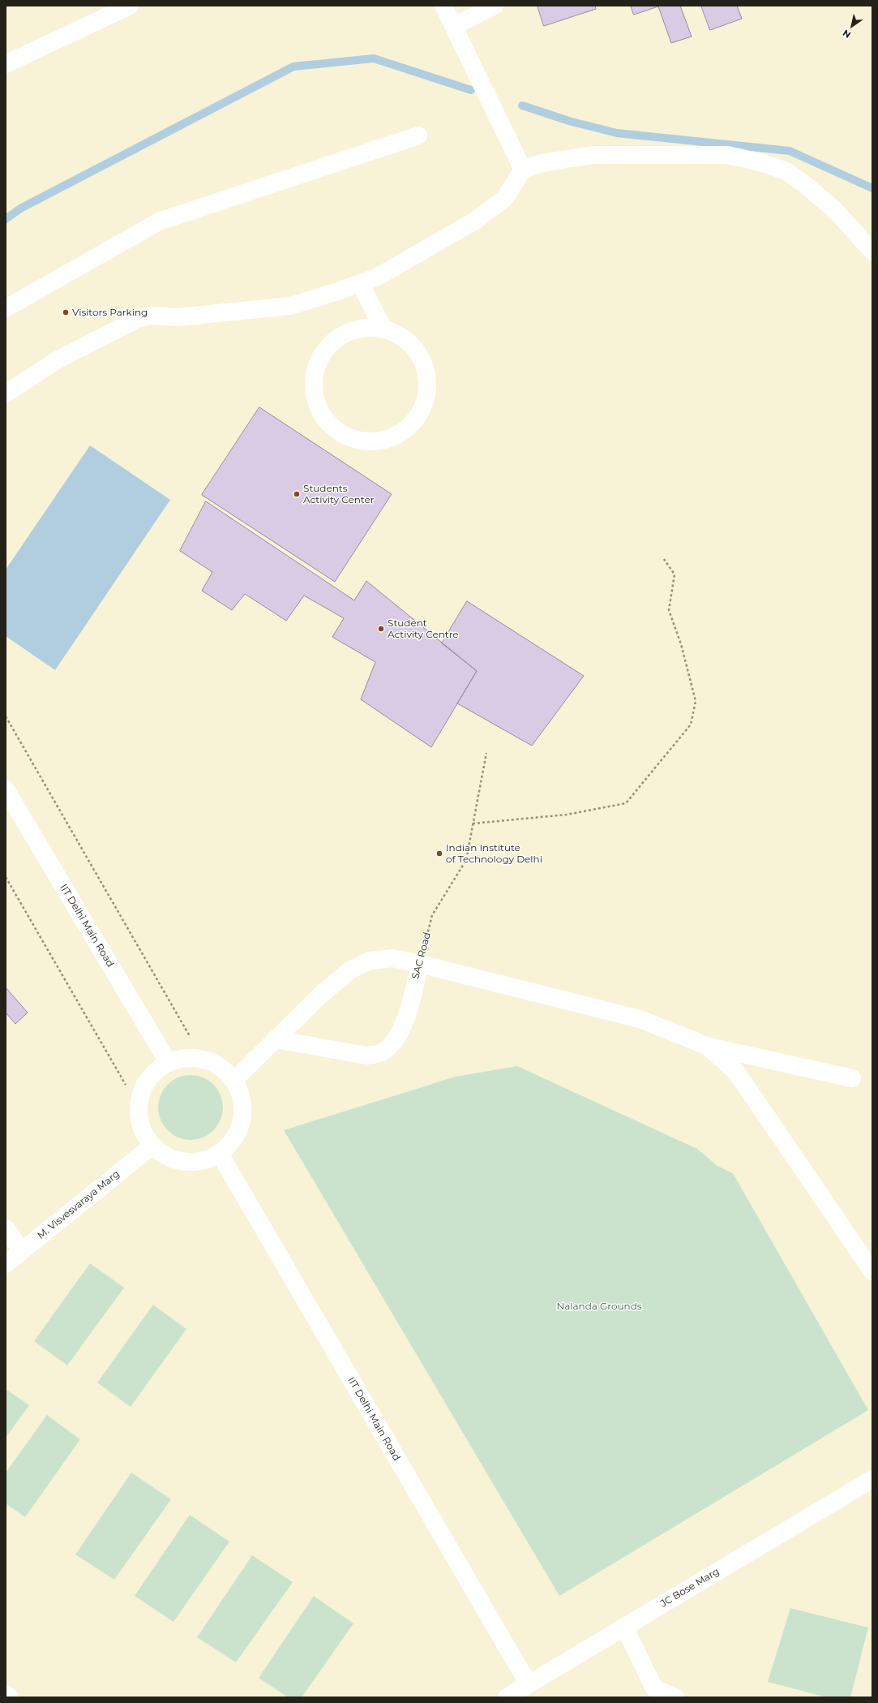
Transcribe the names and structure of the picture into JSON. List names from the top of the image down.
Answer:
{
  "streets": {
    "street": [
      "IIT Delhi Main Road",
      "SAC Road",
      "M. Visvesvaraya Marg",
      "JC Bose Marg"
    ]
  },
  "crossings": [
    ["IIT Delhi Main Road", "M. Visvesvaraya Marg"],
    ["IIT Delhi Main Road", "JC Bose Marg"]
  ],
  "parks": ["Nalanda Grounds"],
  "places": [
    "Visitors Parking",
    "Students Activity Center",
    "Student Activity Centre",
    "Indian Institute of Technology Delhi"
  ],
  "north": "bottom left"
}
